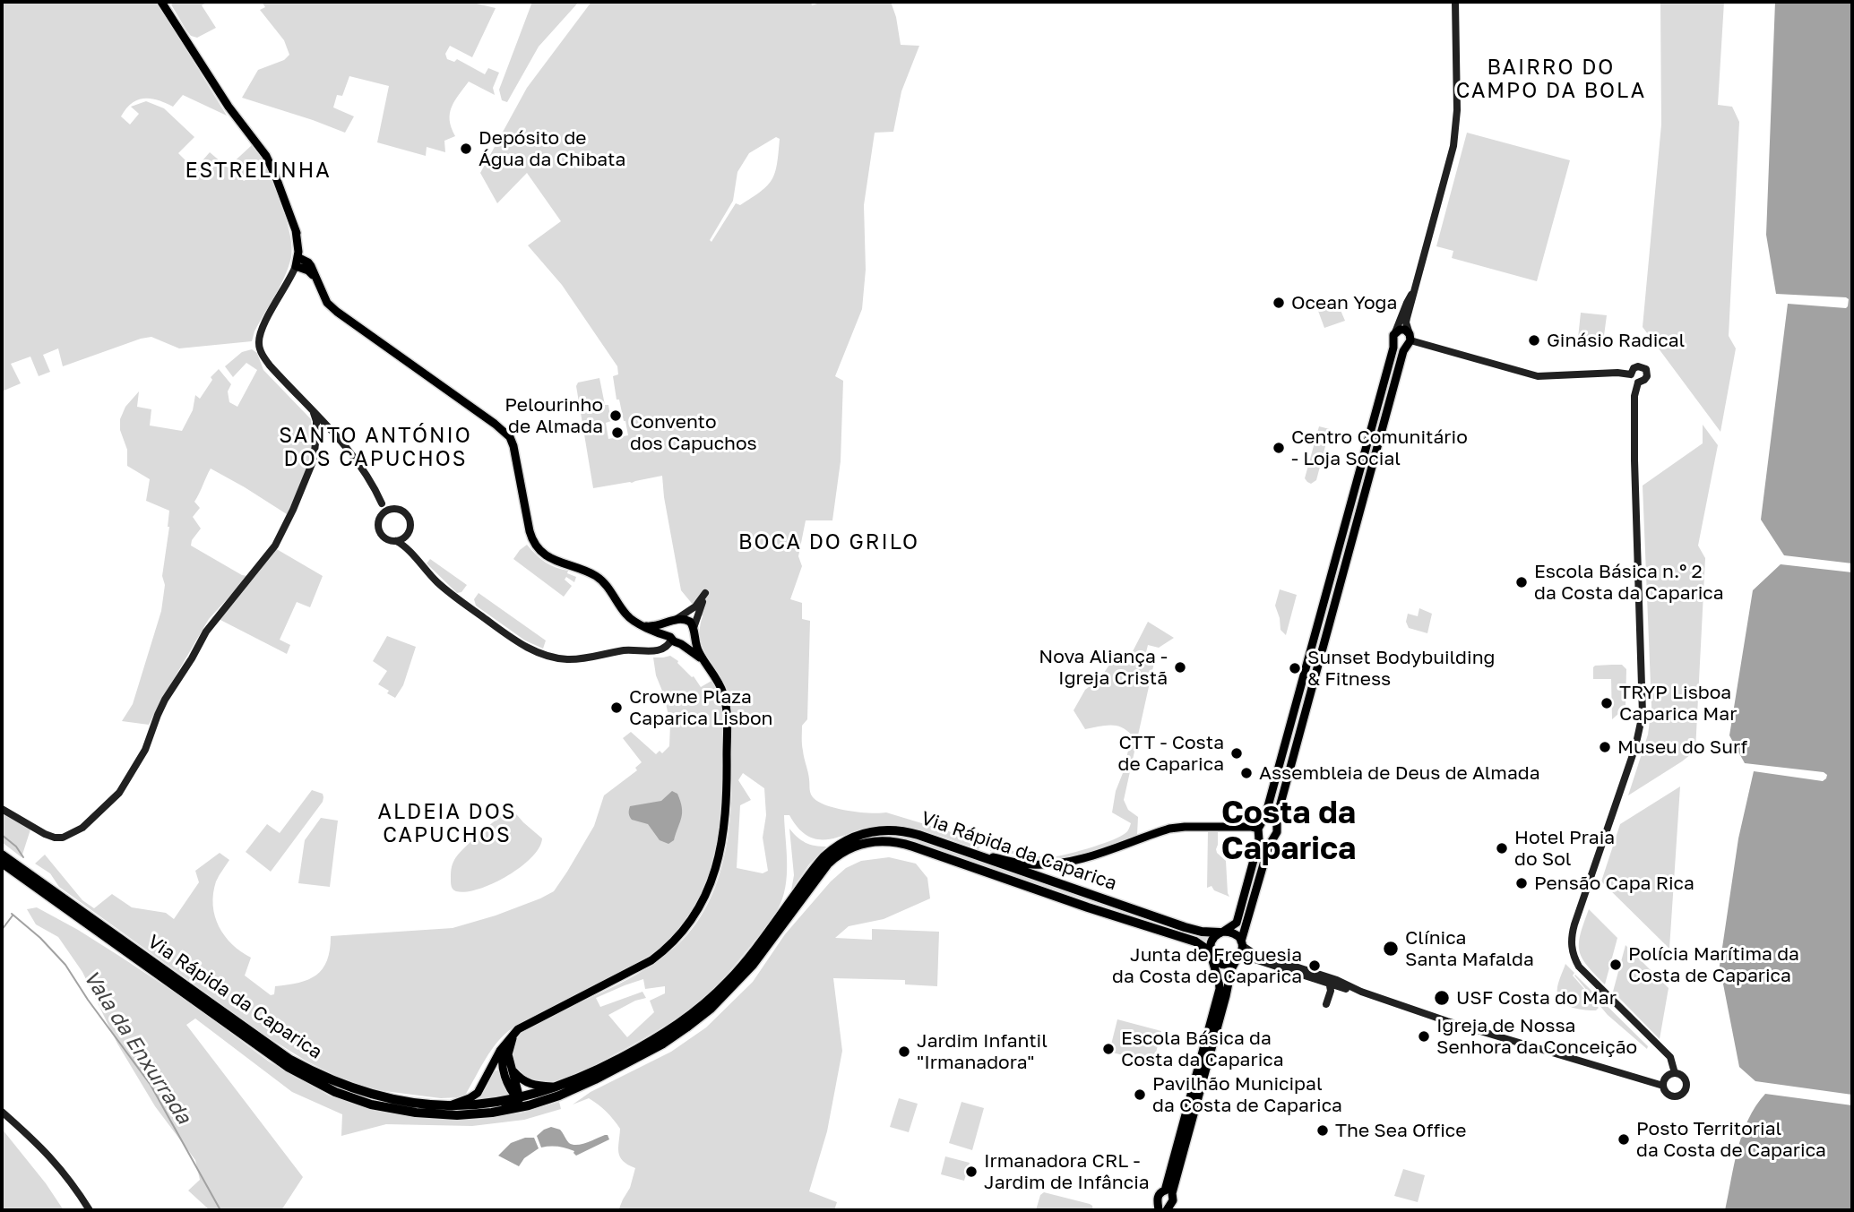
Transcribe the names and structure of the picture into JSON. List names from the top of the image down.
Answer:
{
  "streets": {
    "highway": ["Via Rápida da Caparica"]
  },
  "districts": [
    "BAIRRO DO CAMPO DA BOLA",
    "ESTRELINHA",
    "SANTO ANTÓNIO DOS CAPUCHOS",
    "BOCA DO GRILO",
    "ALDEIA DOS CAPUCHOS",
    "Costa da Caparica"
  ],
  "water": ["Vala da Enxurrada"],
  "places": [
    "Depósito de Água da Chibata",
    "Ocean Yoga",
    "Ginásio Radical",
    "Pelourinho de Almada",
    "Convento dos Capuchos",
    "Centro Comunitário - Loja Social",
    "Escola Básica n.º 2 da Costa da Caparica",
    "Nova Aliança - Igreja Cristã",
    "Sunset Bodybuilding & Fitness",
    "TRYP Lisboa Caparica Mar",
    "Crowne Plaza Caparica Lisbon",
    "Museu do Surf",
    "CTT - Costa de Caparica",
    "Assembleia de Deus de Almada",
    "Hotel Praia do Sol",
    "Pensão Capa Rica",
    "Clínica Santa Mafalda",
    "Polícia Marítima da Costa de Caparica",
    "Junta de Freguesia da Costa de Caparica",
    "USF Costa do Mar",
    "Igreja de Nossa Senhora da Conceição",
    "Escola Básica da Costa da Caparica",
    "Jardim Infantil \"Irmanadora\"",
    "Pavilhão Municipal da Costa de Caparica",
    "The Sea Office",
    "Posto Territorial da Costa de Caparica",
    "Irmanadora CRL - Jardim de Infância"
  ]
}
